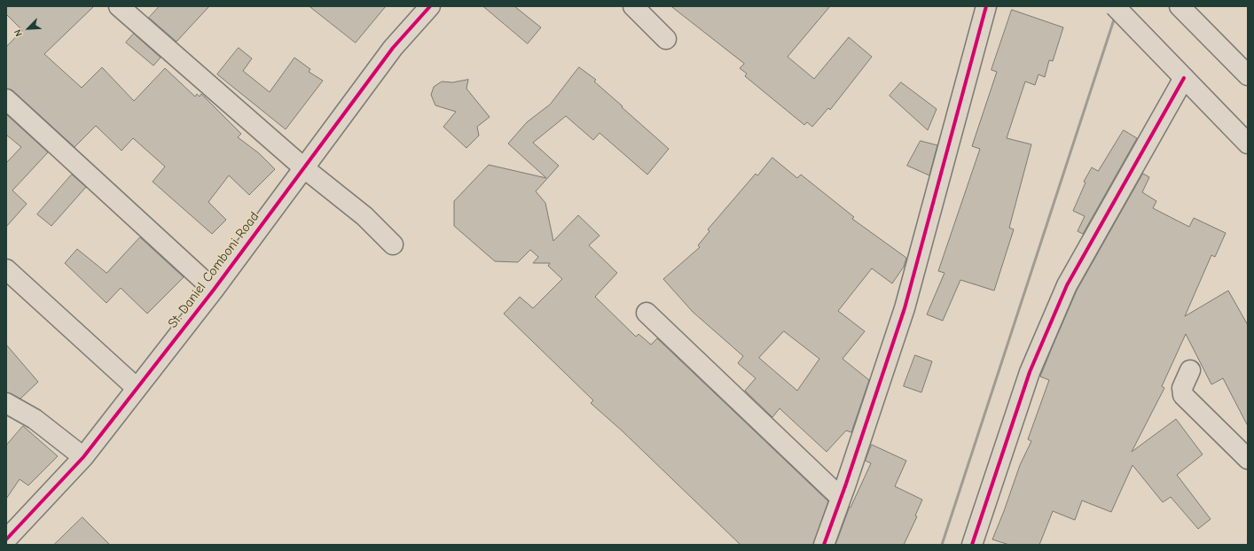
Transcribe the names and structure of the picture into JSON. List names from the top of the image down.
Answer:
{
  "streets": {
    "street": ["St. Daniel Comboni Road"]
  },
  "north": "bottom left"
}
